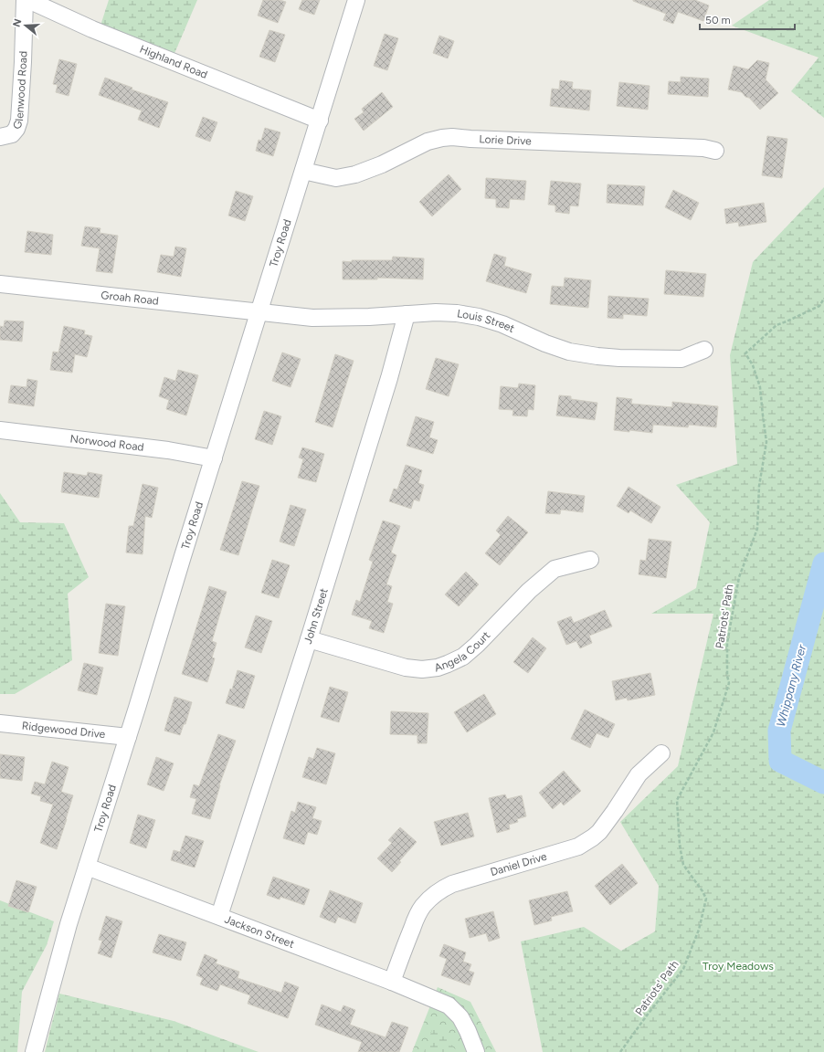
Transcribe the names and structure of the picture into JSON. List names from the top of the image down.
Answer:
{
  "streets": {
    "street": [
      "Highland Road",
      "Glenwood Road",
      "Lorie Drive",
      "Troy Road",
      "Groah Road",
      "Louis Street",
      "Norwood Road",
      "John Street",
      "Angela Court",
      "Ridgewood Drive",
      "Daniel Drive",
      "Jackson Street"
    ],
    "path": ["Patriots' Path"]
  },
  "crossings": [
    ["Highland Road", "Troy Road"],
    ["Lorie Drive", "Troy Road"],
    ["Troy Road", "Groah Road"],
    ["Troy Road", "Louis Street"],
    ["Troy Road", "Norwood Road"],
    ["Troy Road", "Ridgewood Drive"],
    ["Troy Road", "Jackson Street"],
    ["Groah Road", "Louis Street"],
    ["Louis Street", "John Street"],
    ["John Street", "Angela Court"],
    ["John Street", "Jackson Street"],
    ["Daniel Drive", "Jackson Street"]
  ],
  "water": ["Whippany River"],
  "parks": ["Troy Meadows"],
  "scale_bar": "50 m",
  "north": "left"
}
